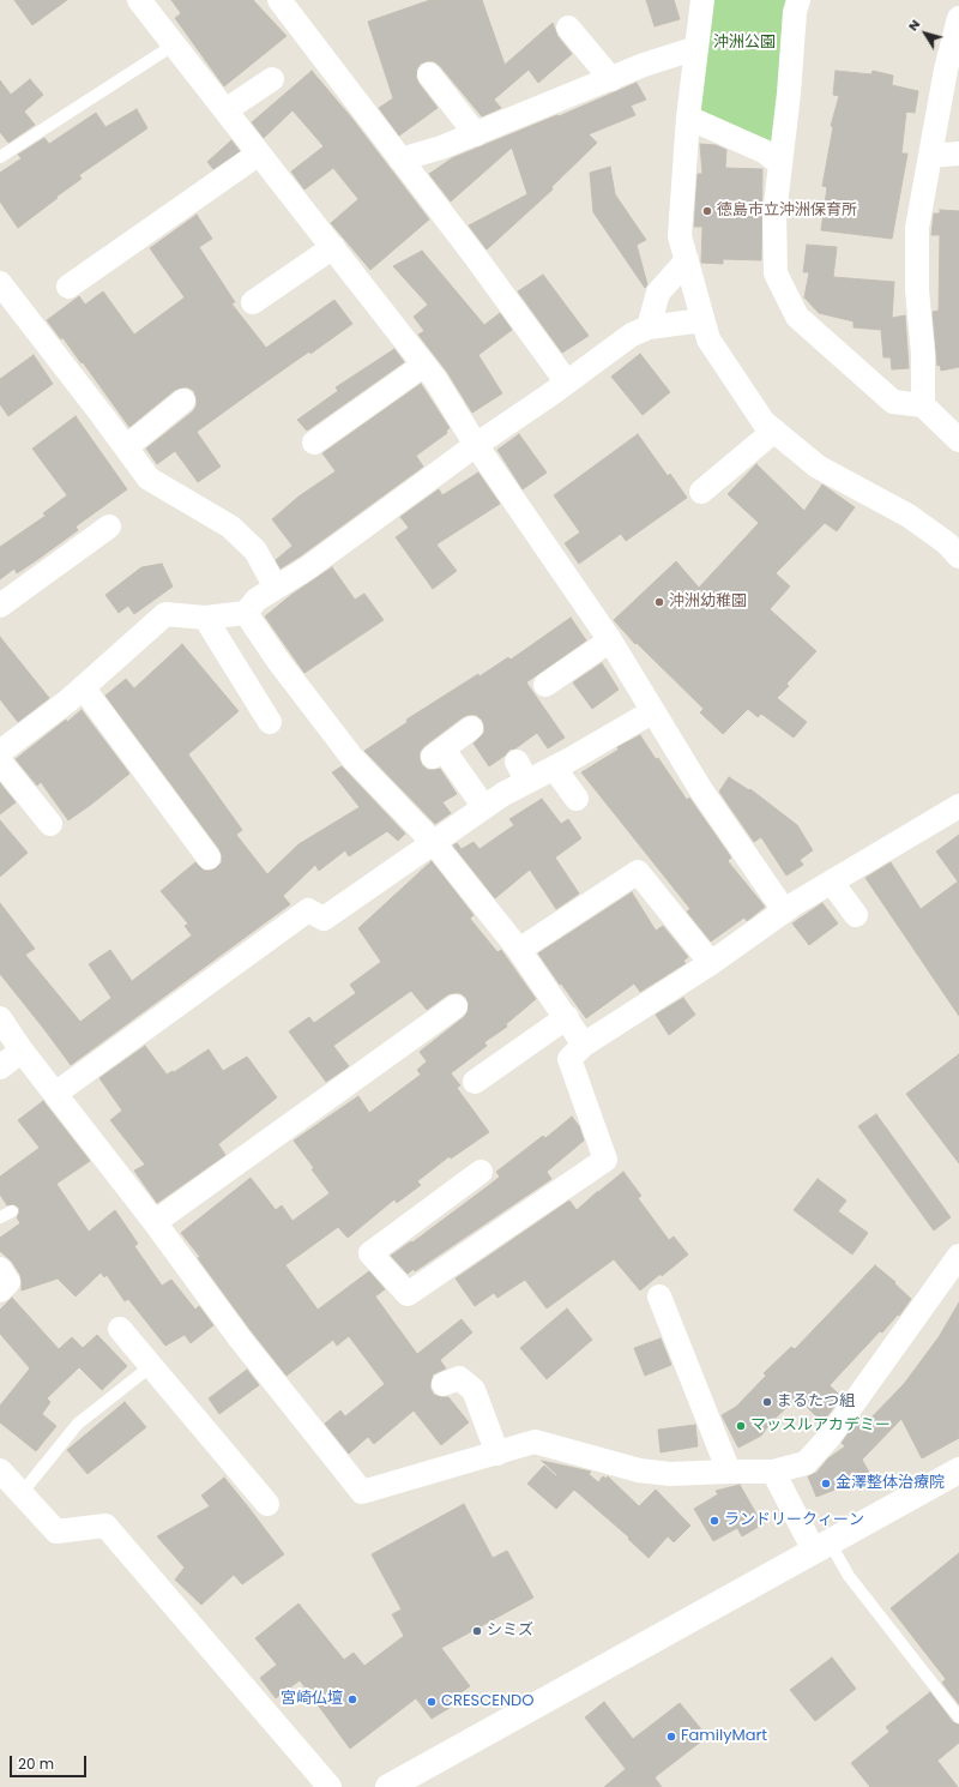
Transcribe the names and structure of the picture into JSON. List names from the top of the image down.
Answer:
{
  "parks": ["沖洲公園"],
  "places": [
    "徳島市立沖洲保育所",
    "沖洲幼稚園",
    "まるたつ組",
    "マッスルアカデミー",
    "金澤整体治療院",
    "ランドリークィーン",
    "シミズ",
    "宮崎仏壇",
    "CRESCENDO",
    "FamilyMart"
  ],
  "scale_bar": "20 m",
  "north": "top left"
}
